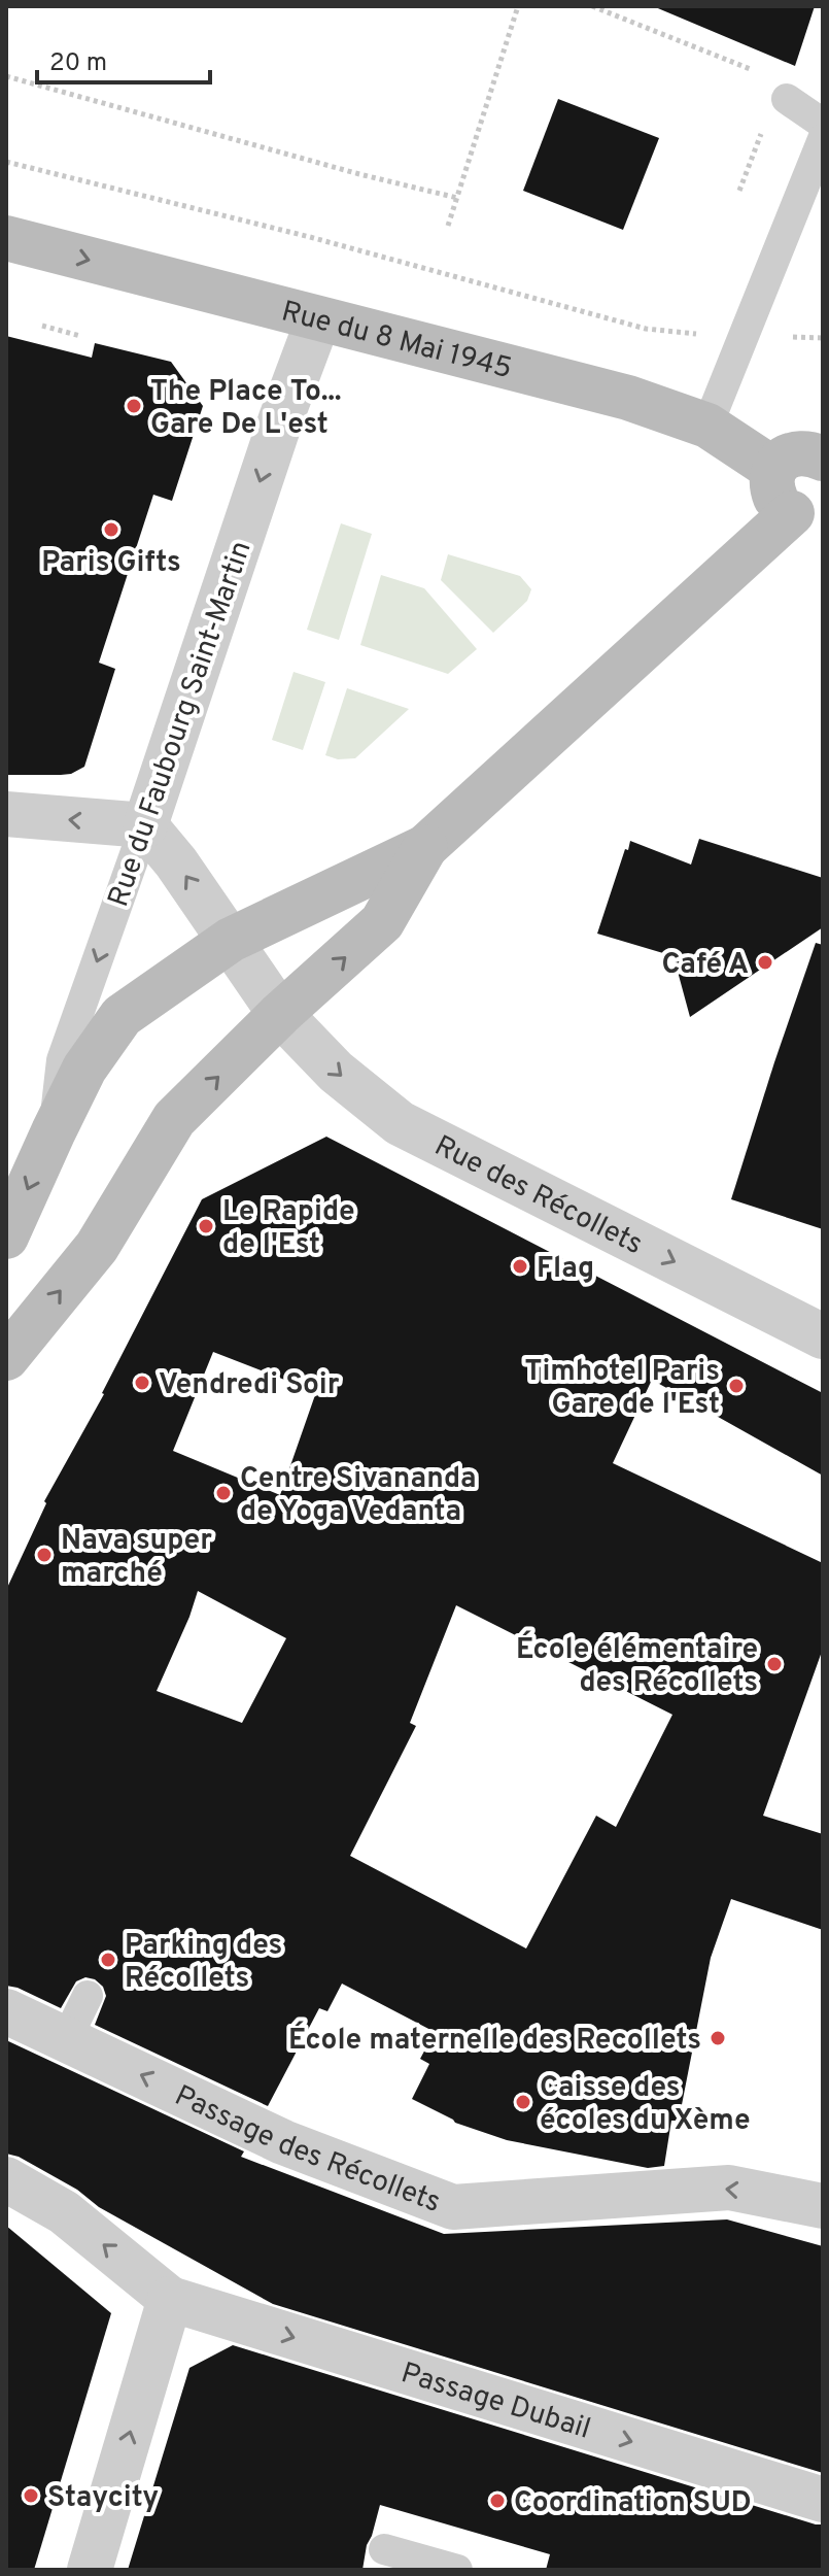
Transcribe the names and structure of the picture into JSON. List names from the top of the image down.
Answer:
{
  "streets": {
    "main road": ["Rue du 8 Mai 1945", "Rue du Faubourg Saint-Martin"],
    "street": ["Rue des Récollets", "Passage des Récollets", "Passage Dubail"]
  },
  "crossings": [
    ["Rue du 8 Mai 1945", "Rue du Faubourg Saint-Martin"],
    ["Rue du Faubourg Saint-Martin", "Rue des Récollets"]
  ],
  "one_way": ["Rue du 8 Mai 1945", "Passage des Récollets"],
  "places": [
    "The Place To... Gare De L'est",
    "Paris Gifts",
    "Café A",
    "Le Rapide de l'Est",
    "Flag",
    "Vendredi Soir",
    "Timhotel Paris Gare de l'Est",
    "Centre Sivananda de Yoga Vedanta",
    "Nava super marché",
    "École élémentaire des Récollets",
    "Parking des Récollets",
    "École maternelle des Recollets",
    "Caisse des écoles du Xème",
    "Staycity",
    "Coordination SUD"
  ],
  "scale_bar": "20 m"
}
